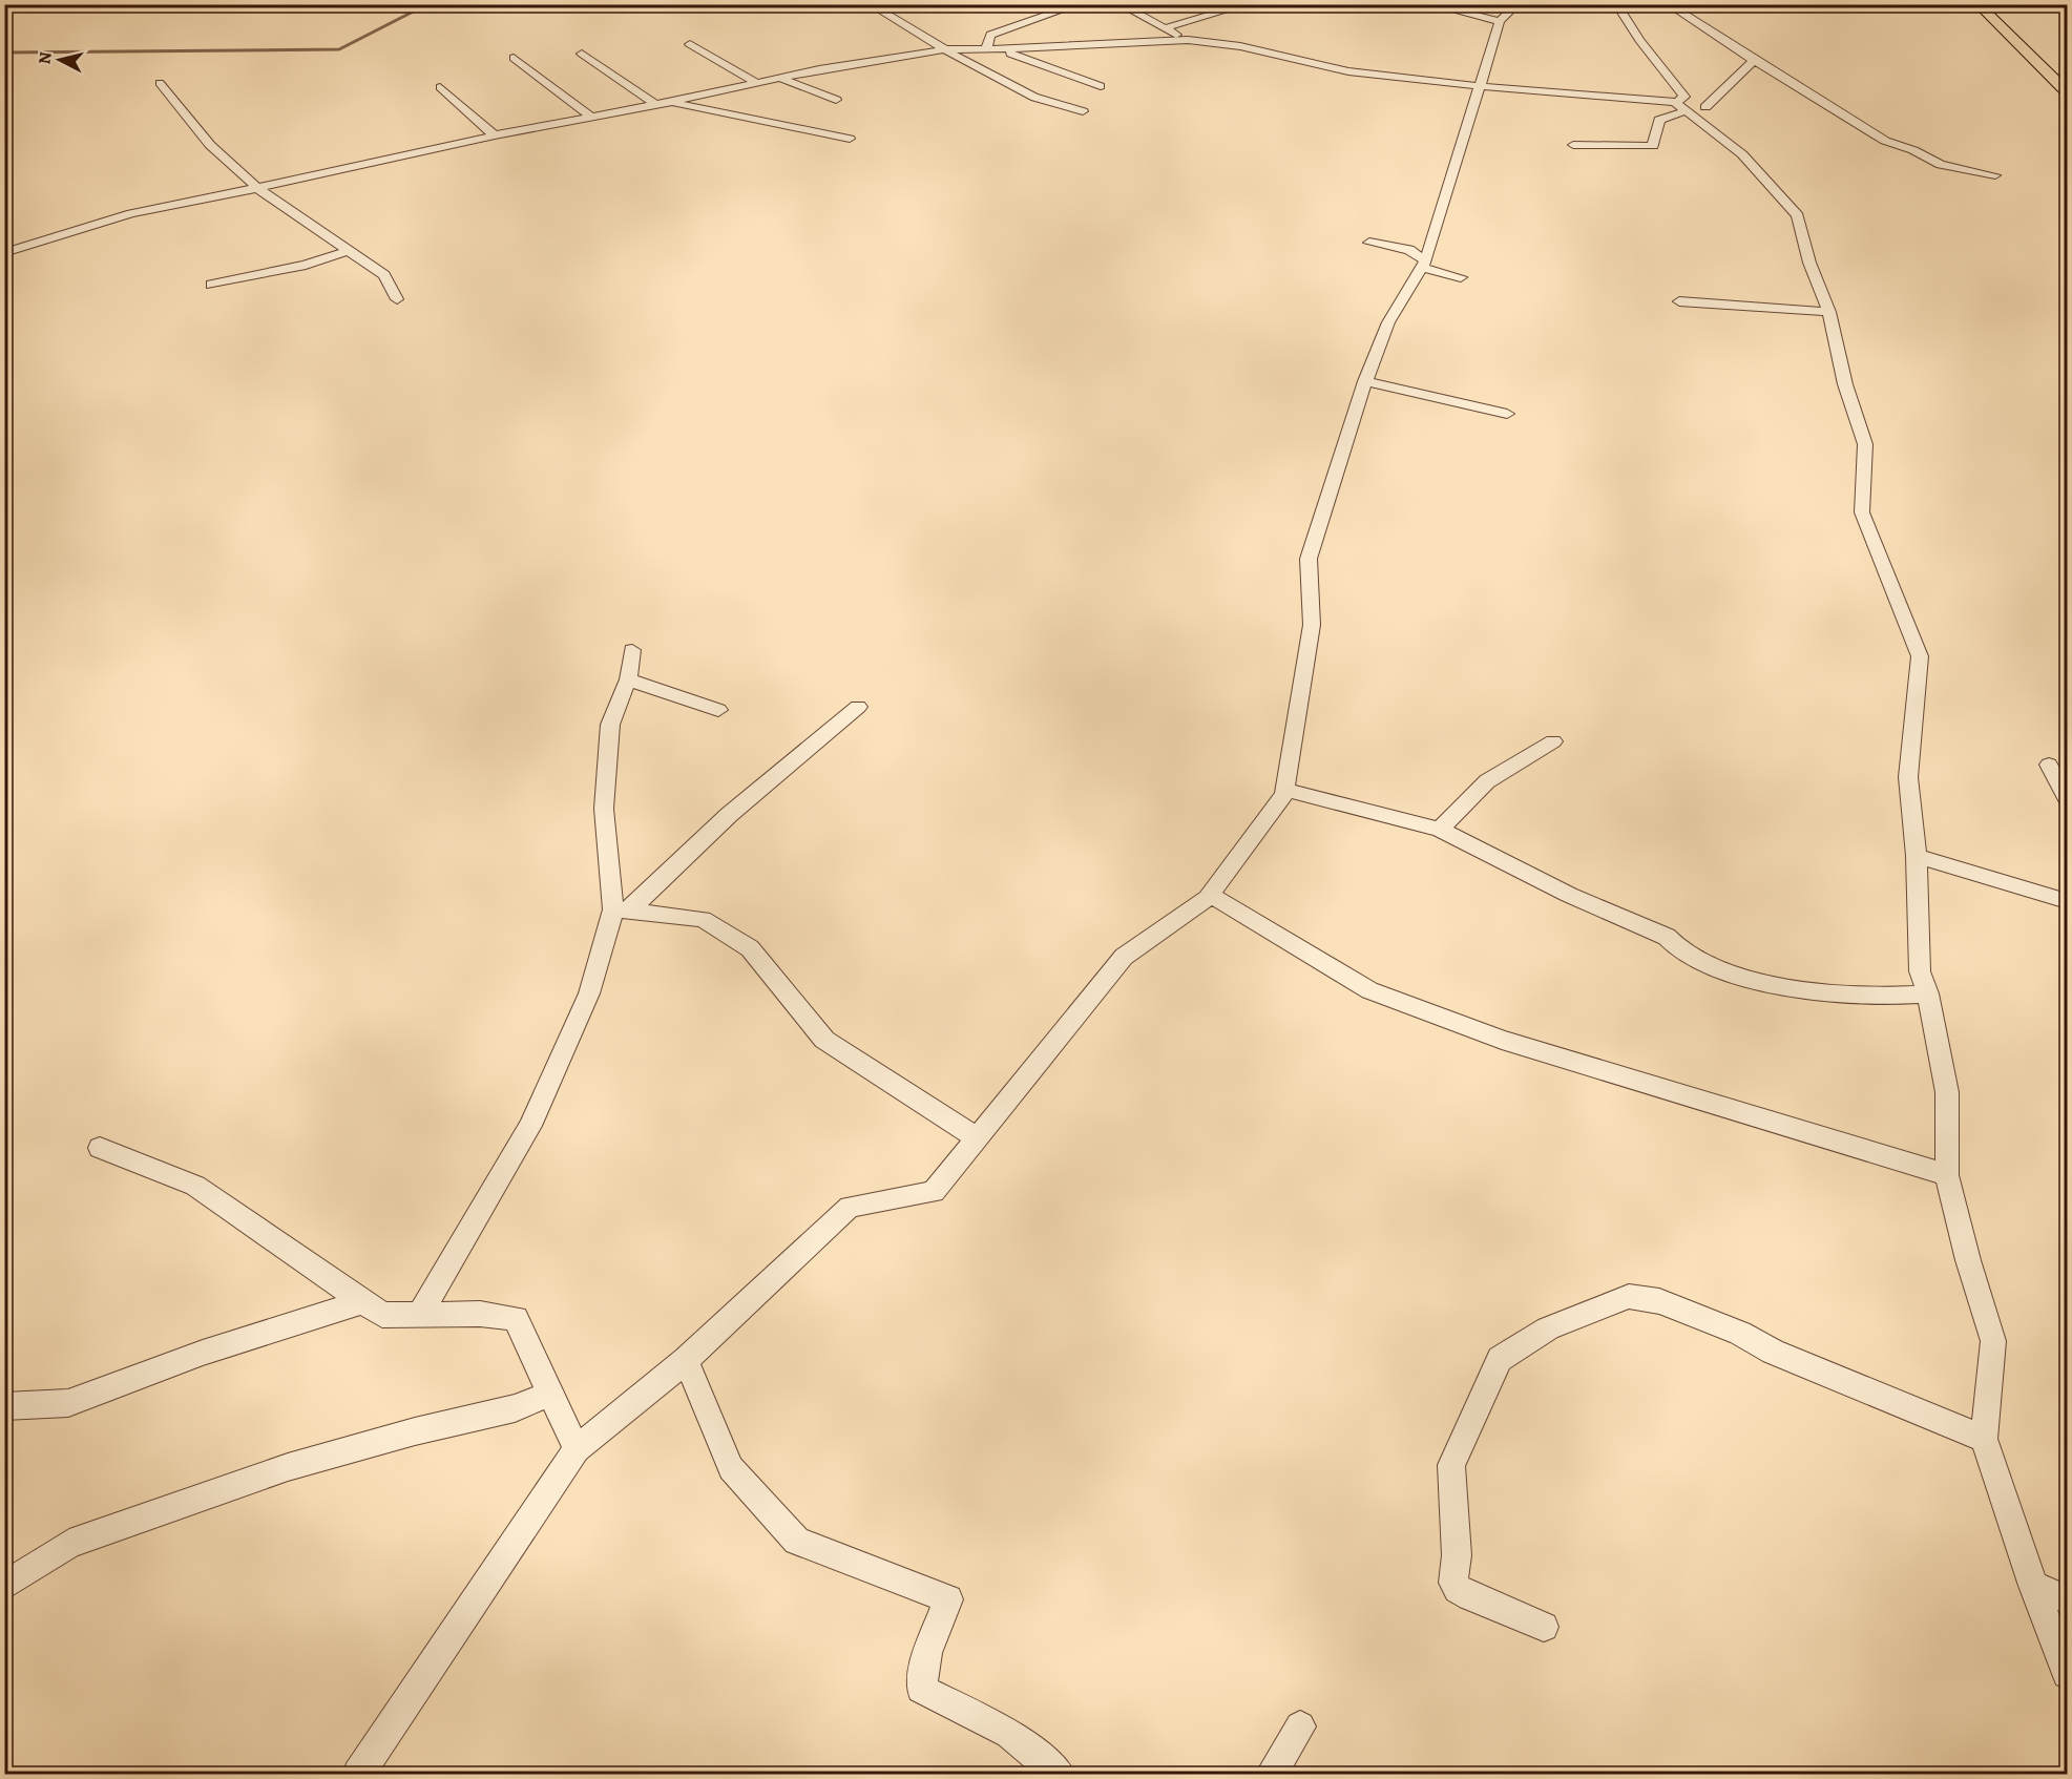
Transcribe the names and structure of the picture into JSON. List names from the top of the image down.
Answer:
{
  "north": "left"
}
